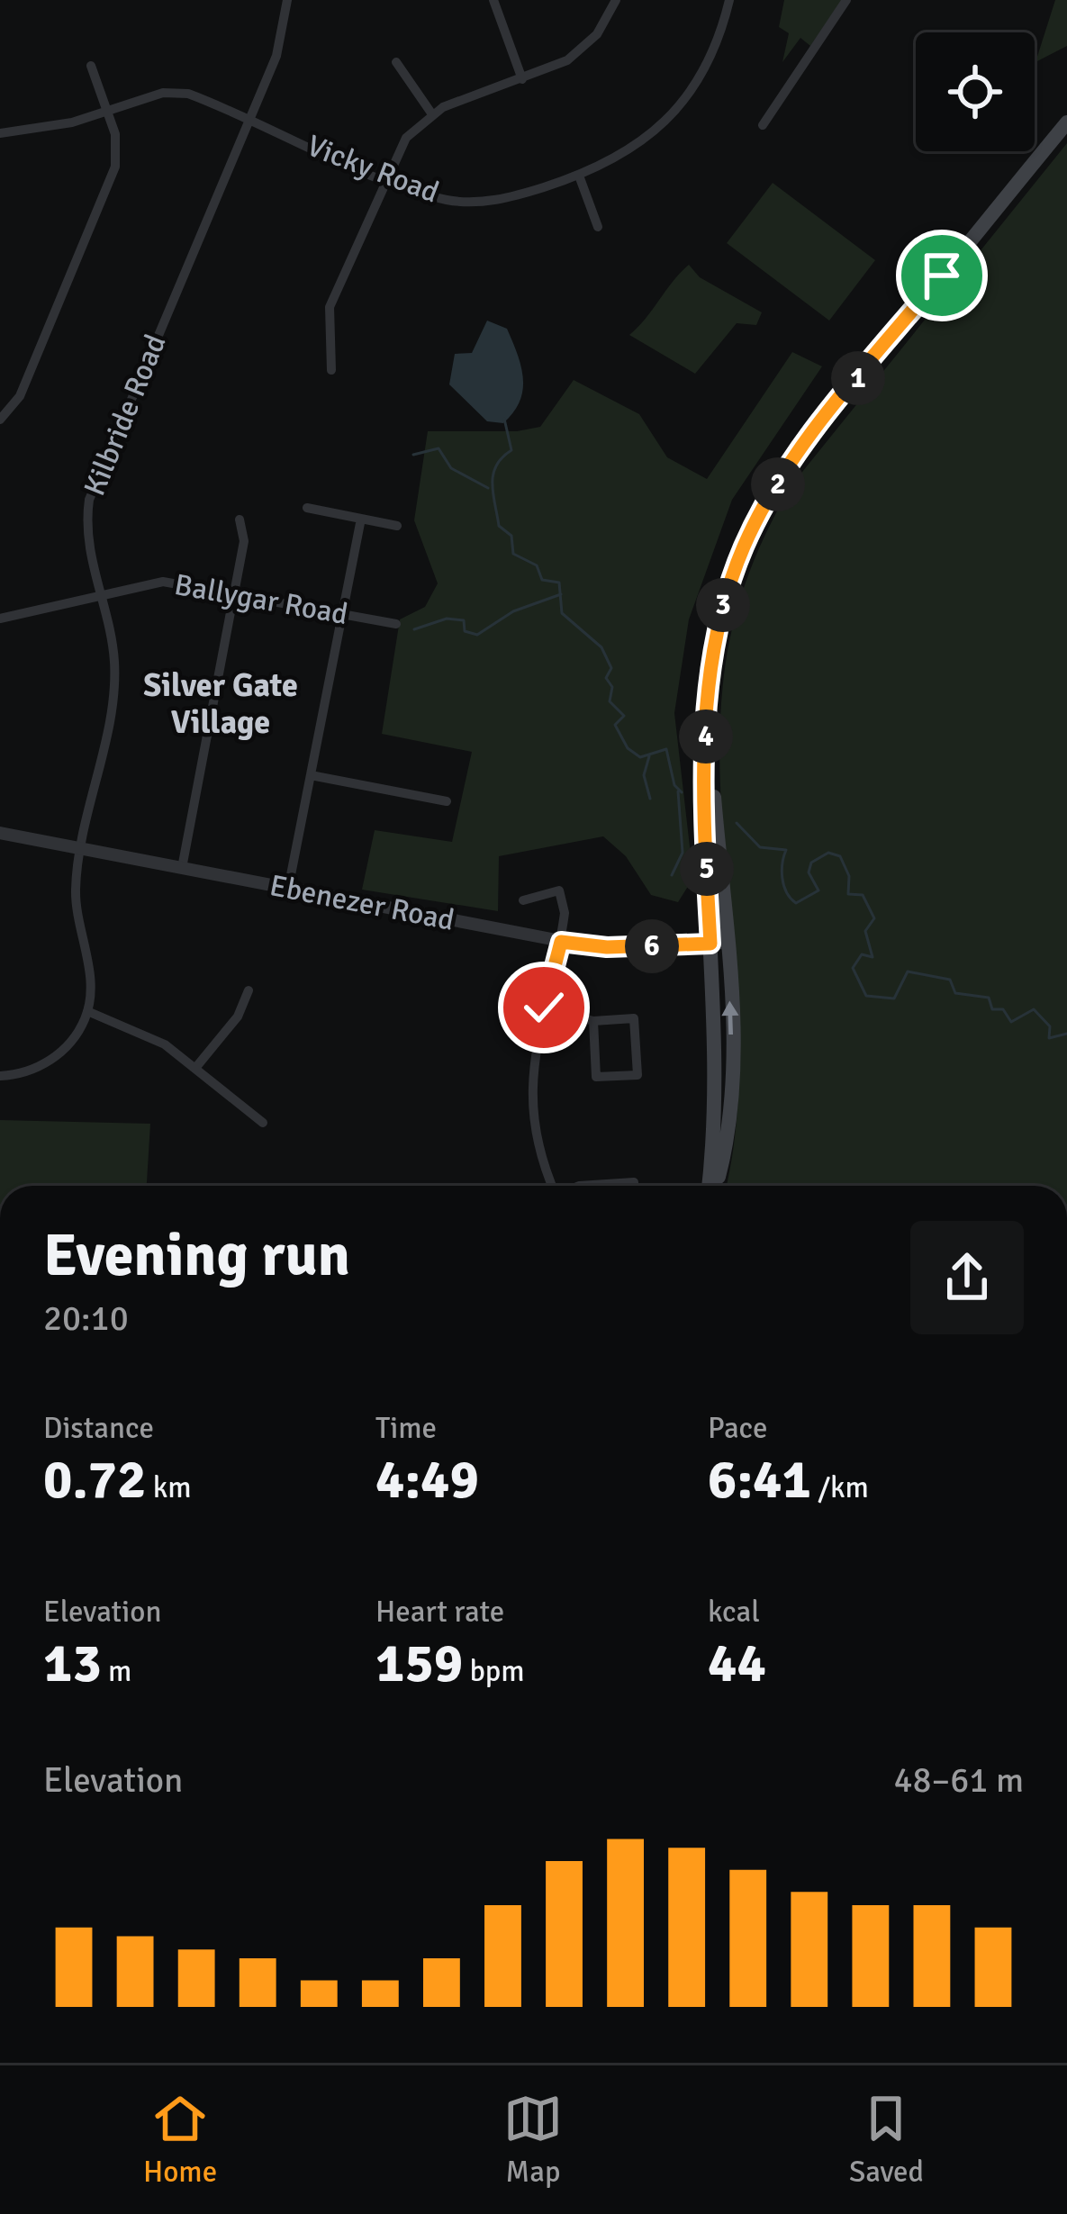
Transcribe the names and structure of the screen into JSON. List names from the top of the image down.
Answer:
{
  "streets": {
    "street": [
      "Vicky Road",
      "Kilbride Road",
      "Ballygar Road",
      "Ebenezer Road"
    ]
  },
  "crossings": [
    ["Vicky Road", "Kilbride Road"],
    ["Kilbride Road", "Ballygar Road"],
    ["Kilbride Road", "Ebenezer Road"]
  ],
  "districts": ["Silver Gate Village"],
  "page": {
    "pins": [
      "1",
      "2",
      "3",
      "4",
      "5",
      "6"
    ],
    "heading": ["Evening run", "20:10"],
    "stats": [
      ["Distance", "0.72 km"],
      ["Time", "4:49"],
      ["Pace", "6:41 /km"],
      ["Elevation", "13 m"],
      ["Heart rate", "159 bpm"],
      ["kcal", "44"]
    ],
    "chart": ["Elevation", "48–61 m"],
    "tabs": ["Home", "Map", "Saved"]
  }
}
